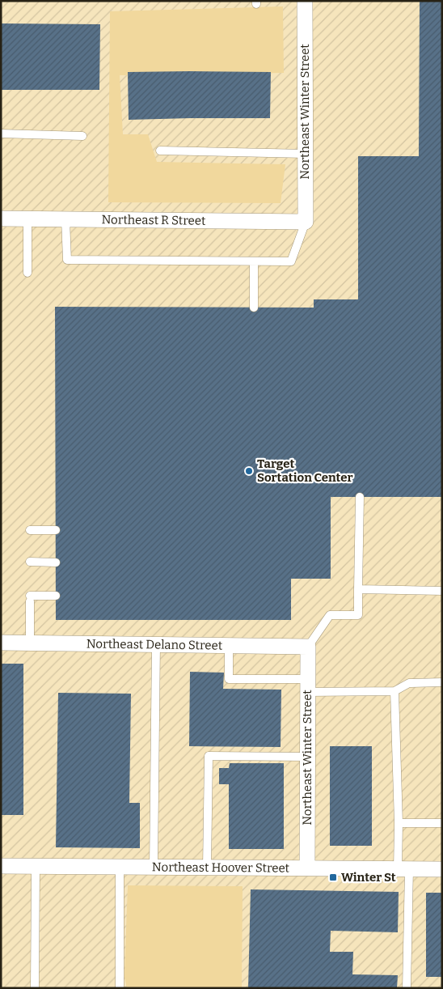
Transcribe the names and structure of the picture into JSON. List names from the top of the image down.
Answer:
{
  "streets": {
    "street": [
      "Northeast Winter Street",
      "Northeast R Street",
      "Northeast Delano Street",
      "Northeast Hoover Street"
    ]
  },
  "crossings": [
    ["Northeast Winter Street", "Northeast R Street"],
    ["Northeast Winter Street", "Northeast Delano Street"],
    ["Northeast Winter Street", "Northeast Hoover Street"]
  ],
  "places": {
    "other": ["Target Sortation Center"],
    "transit": ["Winter St"]
  }
}
